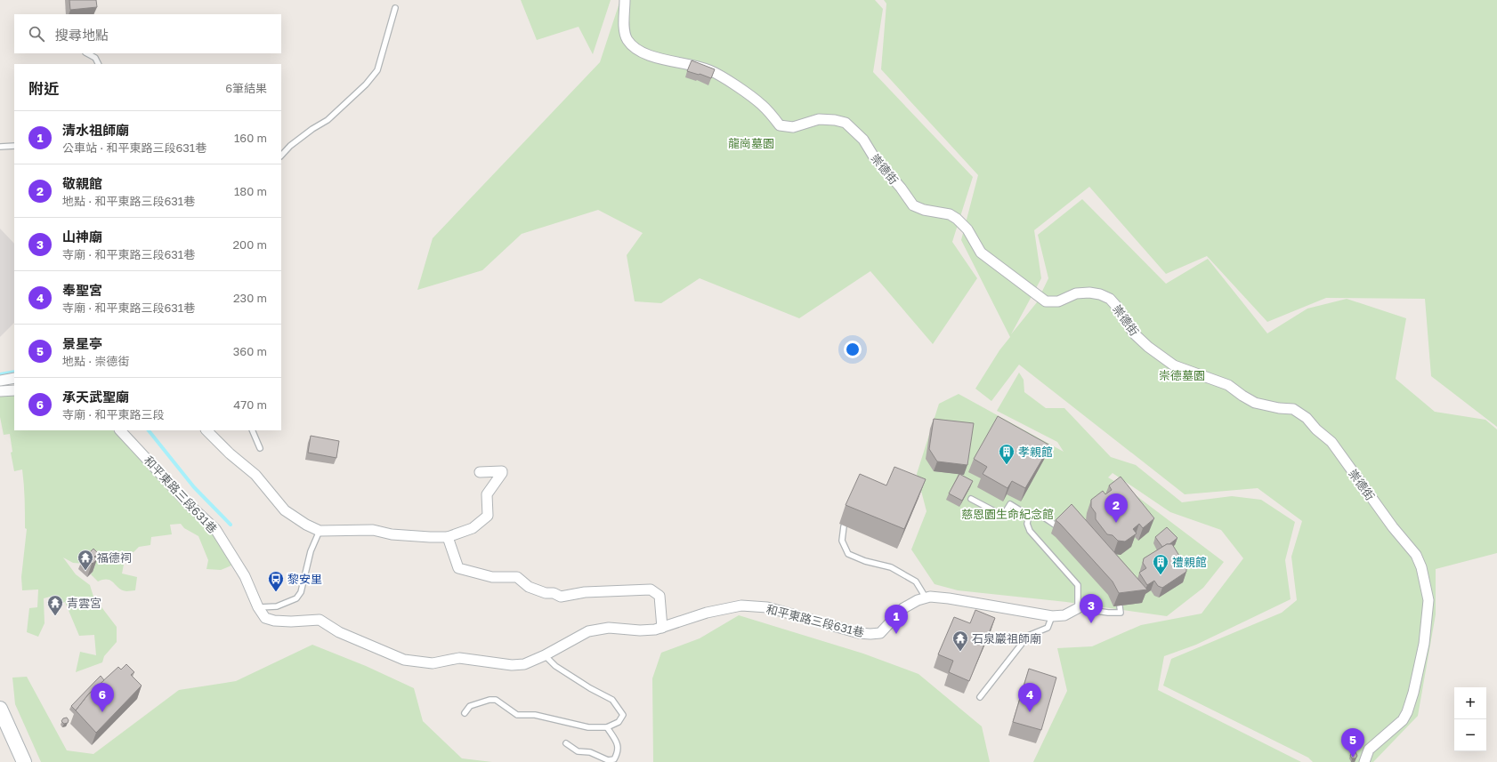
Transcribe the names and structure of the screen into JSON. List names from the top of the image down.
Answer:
{
  "streets": {
    "street": ["崇德街", "和平東路三段631巷"]
  },
  "parks": ["龍崗墓園", "崇德墓園", "慈恩園生命紀念館"],
  "places": {
    "building": ["孝親館", "禮親館"],
    "temple": ["福德祠", "青雲宮", "石泉巖祖師廟"],
    "bus stop": ["黎安里"]
  },
  "page": {
    "search": "搜尋地點",
    "heading": ["附近", "6筆結果"],
    "list": [
      {
        "mark": "1",
        "name": "清水祖師廟",
        "note": "公車站 · 和平東路三段631巷",
        "value": "160 m"
      },
      {
        "mark": "2",
        "name": "敬親館",
        "note": "地點 · 和平東路三段631巷",
        "value": "180 m"
      },
      {
        "mark": "3",
        "name": "山神廟",
        "note": "寺廟 · 和平東路三段631巷",
        "value": "200 m"
      },
      {
        "mark": "4",
        "name": "奉聖宮",
        "note": "寺廟 · 和平東路三段631巷",
        "value": "230 m"
      },
      {
        "mark": "5",
        "name": "景星亭",
        "note": "地點 · 崇德街",
        "value": "360 m"
      },
      {
        "mark": "6",
        "name": "承天武聖廟",
        "note": "寺廟 · 和平東路三段",
        "value": "470 m"
      }
    ],
    "pins": [
      "2",
      "3",
      "1",
      "4",
      "6",
      "5"
    ],
    "map_buttons": ["+", "−"]
  }
}
